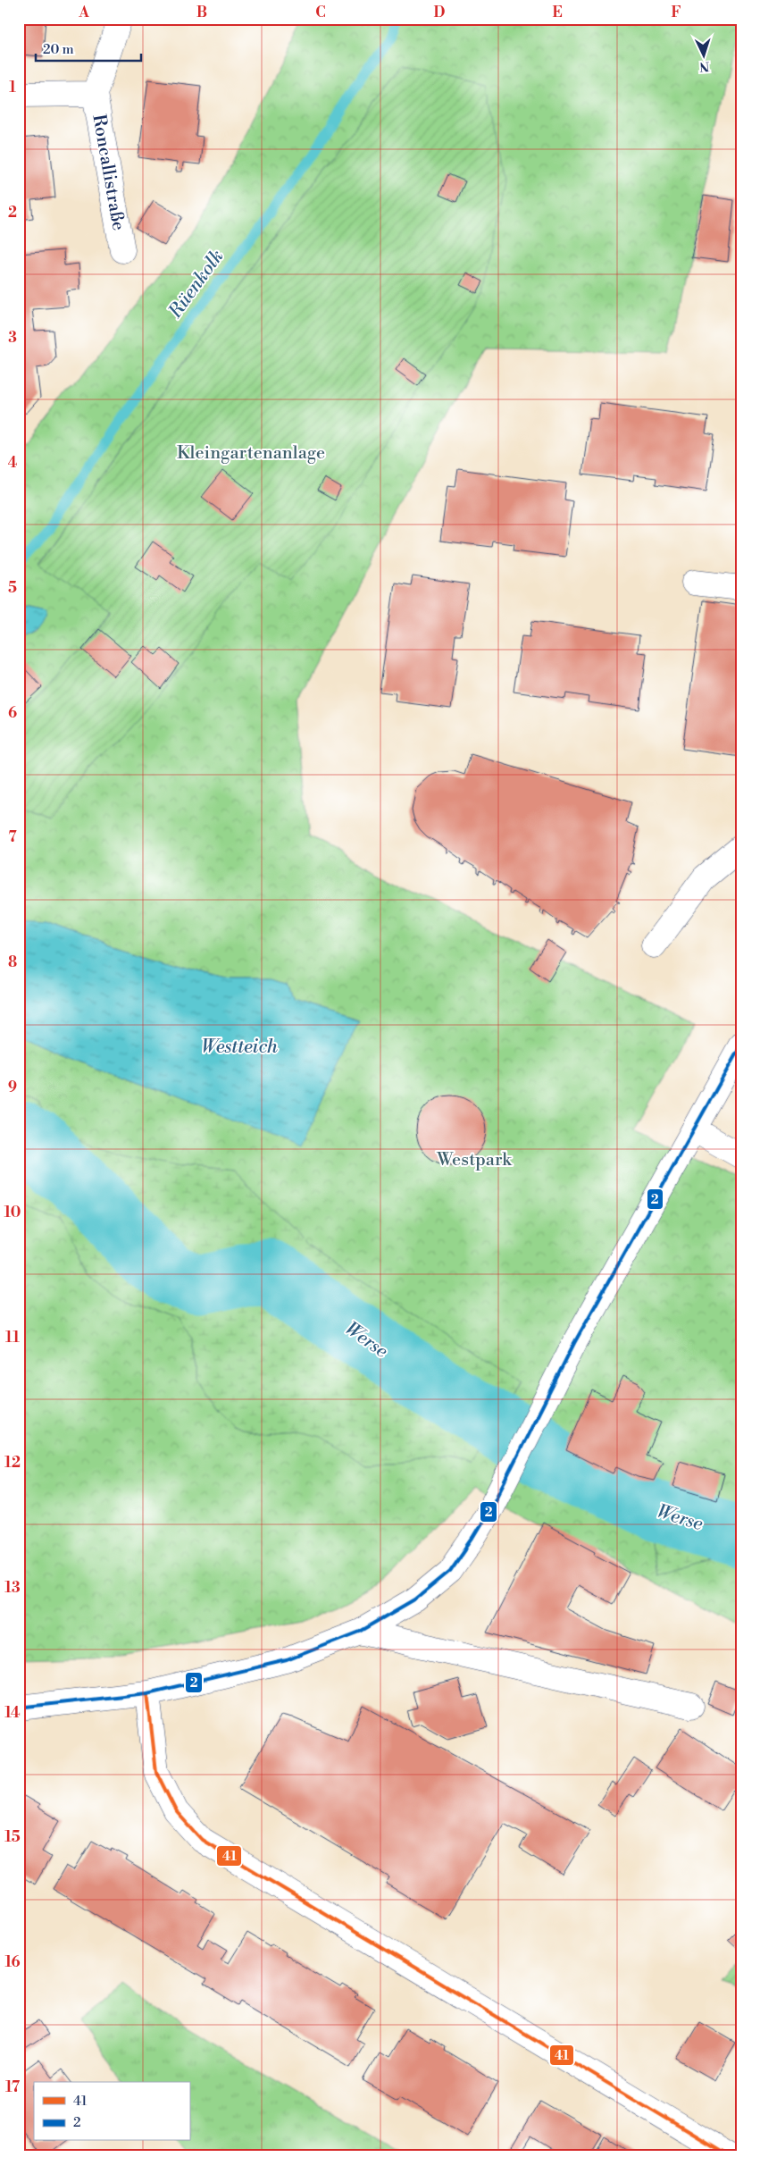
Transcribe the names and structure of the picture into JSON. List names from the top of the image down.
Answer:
{
  "streets": {
    "main road": ["Roncallistraße"]
  },
  "water": ["Rüenkolk", "Westteich", "Werse"],
  "parks": ["Kleingartenanlage", "Westpark"],
  "lines": ["transit line 2", "transit line 41"],
  "legend": ["41", "2"],
  "scale_bar": "20 m",
  "north": "bottom",
  "grid": {
    "columns": [
      "A",
      "B",
      "C",
      "D",
      "E",
      "F"
    ],
    "rows": [
      "1",
      "2",
      "3",
      "4",
      "5",
      "6",
      "7",
      "8",
      "9",
      "10",
      "11",
      "12",
      "13",
      "14",
      "15",
      "16",
      "17"
    ]
  }
}
